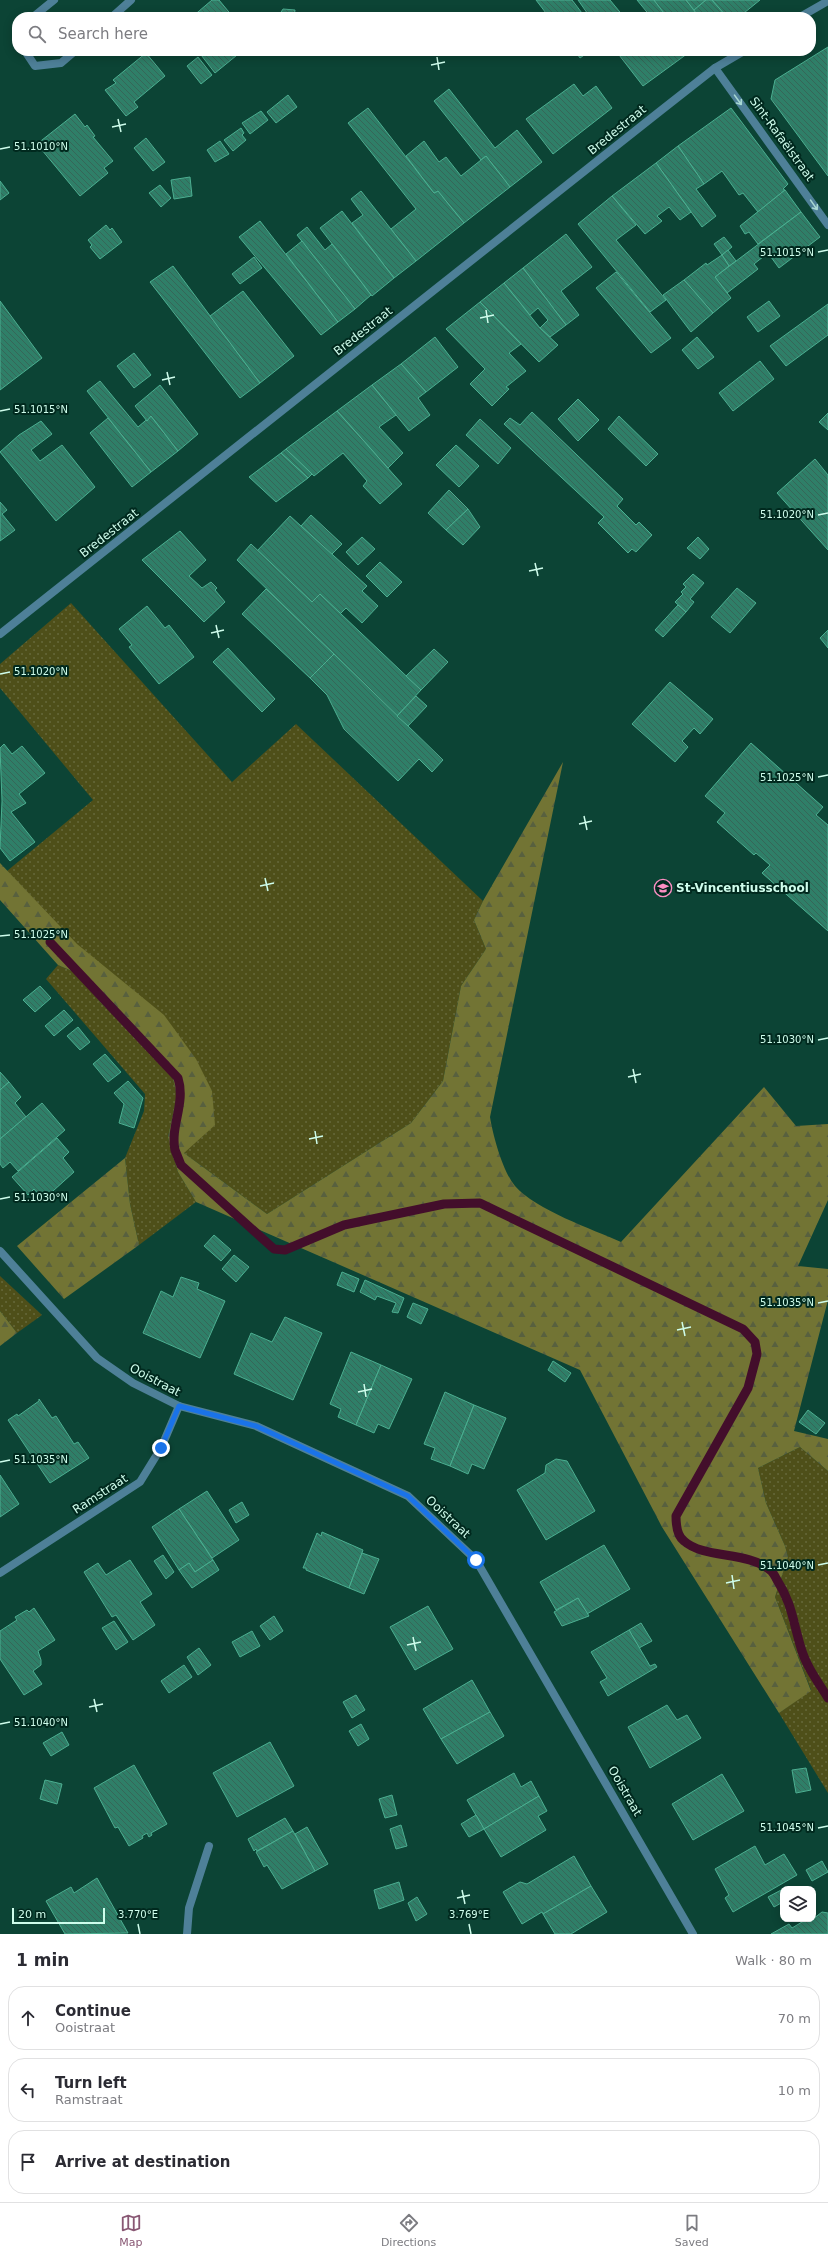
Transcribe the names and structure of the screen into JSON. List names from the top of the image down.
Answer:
{
  "streets": {
    "street": [
      "Bredestraat",
      "Sint-Rafaëlstraat",
      "Ooistraat",
      "Ramstraat"
    ]
  },
  "crossings": [
    ["Bredestraat", "Sint-Rafaëlstraat"],
    ["Ooistraat", "Ramstraat"]
  ],
  "one_way": ["Sint-Rafaëlstraat"],
  "places": {
    "school or university": ["St-Vincentiusschool"]
  },
  "scale_bar": "20 m",
  "page": {
    "search": "Search here",
    "scale": "20 m",
    "heading": ["1 min", "Walk · 80 m"],
    "list": [
      ["Continue", "Ooistraat", "70 m"],
      ["Turn left", "Ramstraat", "10 m"],
      "Arrive at destination"
    ],
    "nav": ["Map", "Directions", "Saved"]
  },
  "coordinates": [
    "51.1010°N",
    "51.1015°N",
    "51.1020°N",
    "51.1025°N",
    "51.1030°N",
    "51.1035°N",
    "51.1040°N",
    "51.1045°N",
    "3.770°E",
    "3.769°E"
  ]
}
